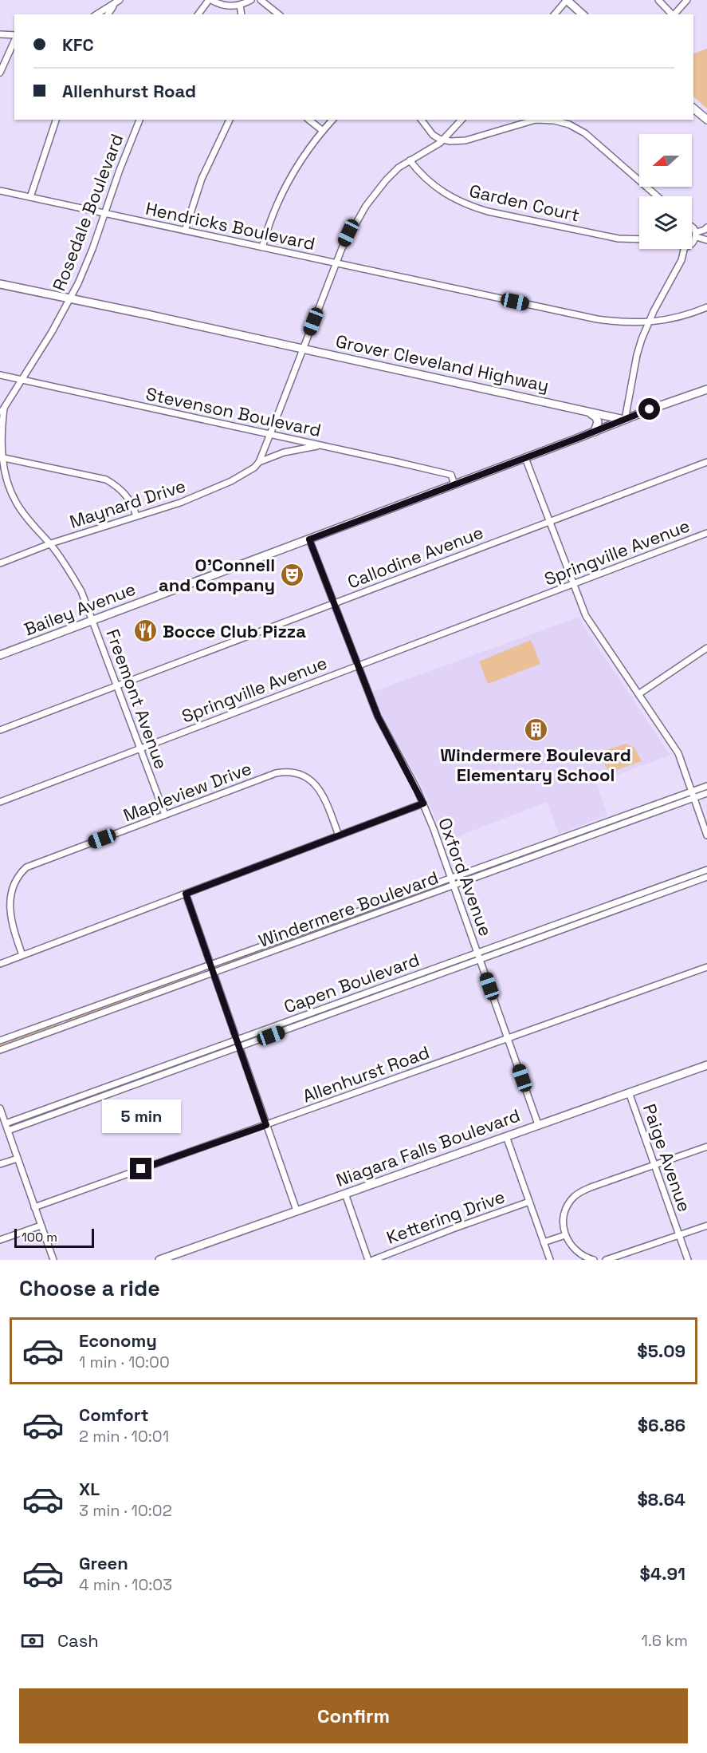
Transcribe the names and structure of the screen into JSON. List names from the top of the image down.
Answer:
{
  "streets": {
    "main road": ["Grover Cleveland Highway", "Bailey Avenue", "Niagara Falls Boulevard"],
    "street": [
      "Garden Court",
      "Rosedale Boulevard",
      "Hendricks Boulevard",
      "Stevenson Boulevard",
      "Maynard Drive",
      "Springville Avenue",
      "Callodine Avenue",
      "Freemont Avenue",
      "Mapleview Drive",
      "Oxford Avenue",
      "Windermere Boulevard",
      "Capen Boulevard",
      "Allenhurst Road",
      "Paige Avenue",
      "Kettering Drive"
    ]
  },
  "crossings": [
    ["Rosedale Boulevard", "Hendricks Boulevard"],
    ["Rosedale Boulevard", "Grover Cleveland Highway"],
    ["Rosedale Boulevard", "Stevenson Boulevard"],
    ["Rosedale Boulevard", "Freemont Avenue"],
    ["Grover Cleveland Highway", "Bailey Avenue"],
    ["Stevenson Boulevard", "Maynard Drive"],
    ["Stevenson Boulevard", "Bailey Avenue"],
    ["Maynard Drive", "Freemont Avenue"],
    ["Springville Avenue", "Freemont Avenue"],
    ["Springville Avenue", "Oxford Avenue"],
    ["Callodine Avenue", "Freemont Avenue"],
    ["Callodine Avenue", "Oxford Avenue"],
    ["Bailey Avenue", "Freemont Avenue"],
    ["Bailey Avenue", "Oxford Avenue"],
    ["Freemont Avenue", "Mapleview Drive"],
    ["Oxford Avenue", "Windermere Boulevard"],
    ["Oxford Avenue", "Capen Boulevard"],
    ["Oxford Avenue", "Allenhurst Road"],
    ["Oxford Avenue", "Niagara Falls Boulevard"],
    ["Niagara Falls Boulevard", "Paige Avenue"]
  ],
  "places": {
    "theatre": ["O’Connell and Company"],
    "restaurant": ["Bocce Club Pizza"],
    "building": ["Windermere Boulevard Elementary School"]
  },
  "scale_bar": "100 m",
  "north": "left",
  "page": {
    "banner": ["KFC", "Allenhurst Road"],
    "bubble": "5 min",
    "scale": "100 m",
    "heading": "Choose a ride",
    "list": [
      {
        "name": "Economy",
        "note": "1 min · 10:00",
        "value": "$5.09"
      },
      {
        "name": "Comfort",
        "note": "2 min · 10:01",
        "value": "$6.86"
      },
      {
        "name": "XL",
        "note": "3 min · 10:02",
        "value": "$8.64"
      },
      {
        "name": "Green",
        "note": "4 min · 10:03",
        "value": "$4.91"
      }
    ],
    "pay": ["Cash", "1.6 km"],
    "buttons": "Confirm"
  }
}
